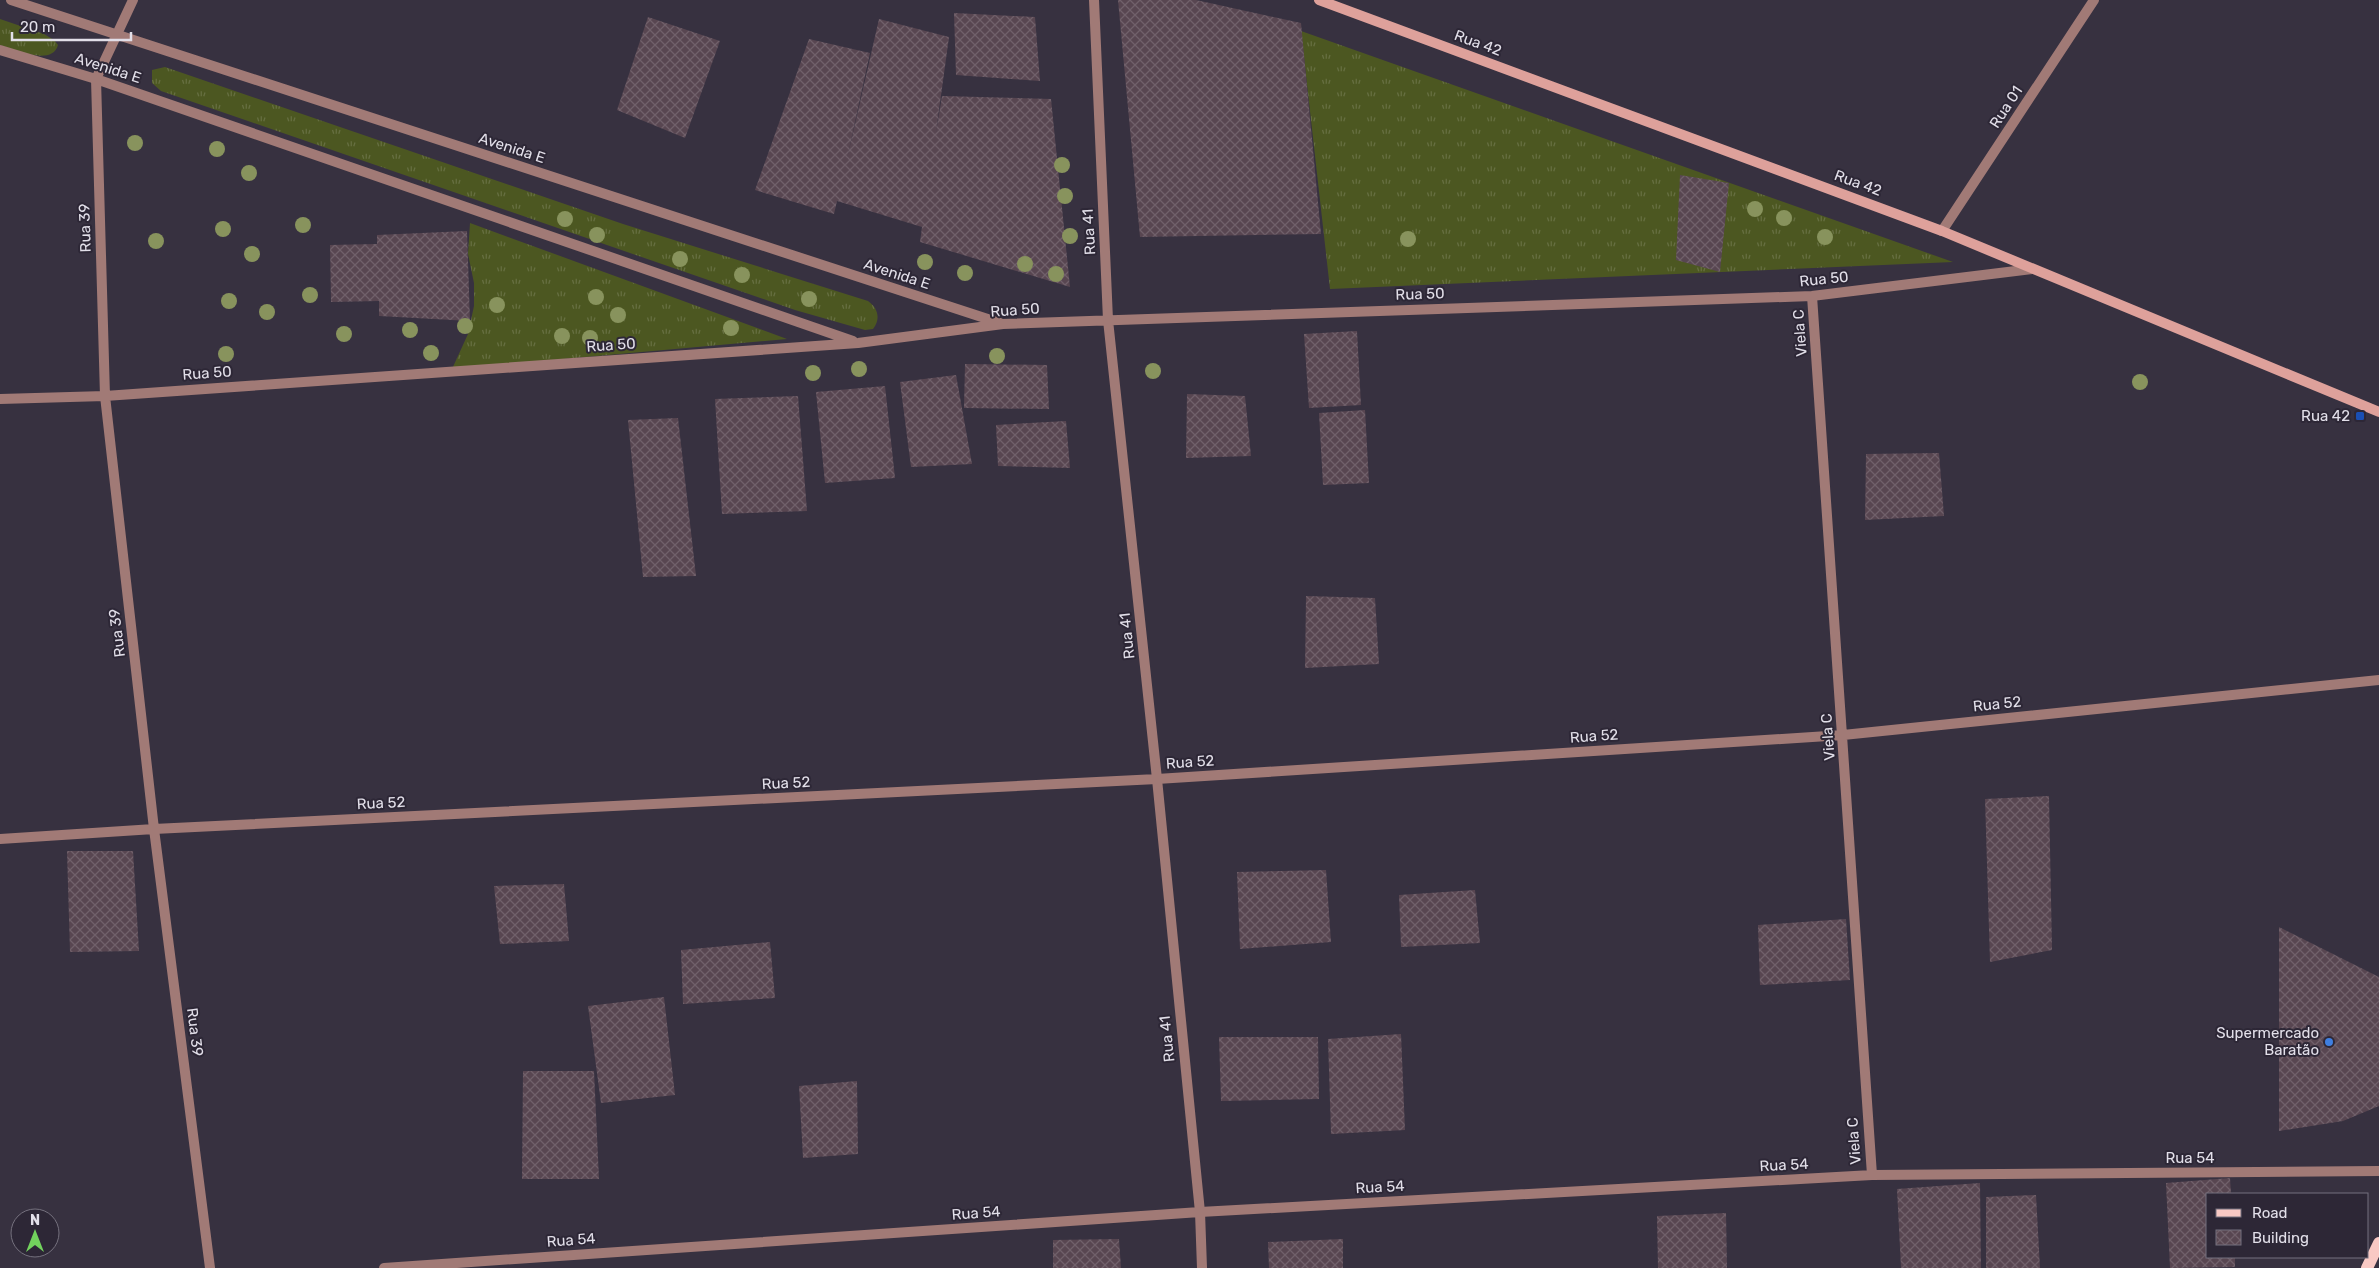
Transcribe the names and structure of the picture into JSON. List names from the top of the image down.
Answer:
{
  "streets": {
    "street": [
      "Rua 42",
      "Avenida E",
      "Rua 01",
      "Rua 39",
      "Rua 41",
      "Rua 50",
      "Viela C",
      "Rua 52",
      "Rua 54"
    ]
  },
  "crossings": [
    ["Rua 42", "Rua 01"],
    ["Rua 42", "Rua 50"],
    ["Avenida E", "Rua 39"],
    ["Avenida E", "Rua 50"],
    ["Rua 39", "Rua 50"],
    ["Rua 39", "Rua 52"],
    ["Rua 41", "Rua 50"],
    ["Rua 41", "Rua 52"],
    ["Rua 41", "Rua 54"],
    ["Rua 50", "Viela C"],
    ["Viela C", "Rua 52"],
    ["Viela C", "Rua 54"]
  ],
  "places": {
    "transit": ["Rua 42"],
    "other": ["Supermercado Baratão"]
  },
  "legend": ["Road", "Building"],
  "scale_bar": "20 m",
  "north": "top"
}
